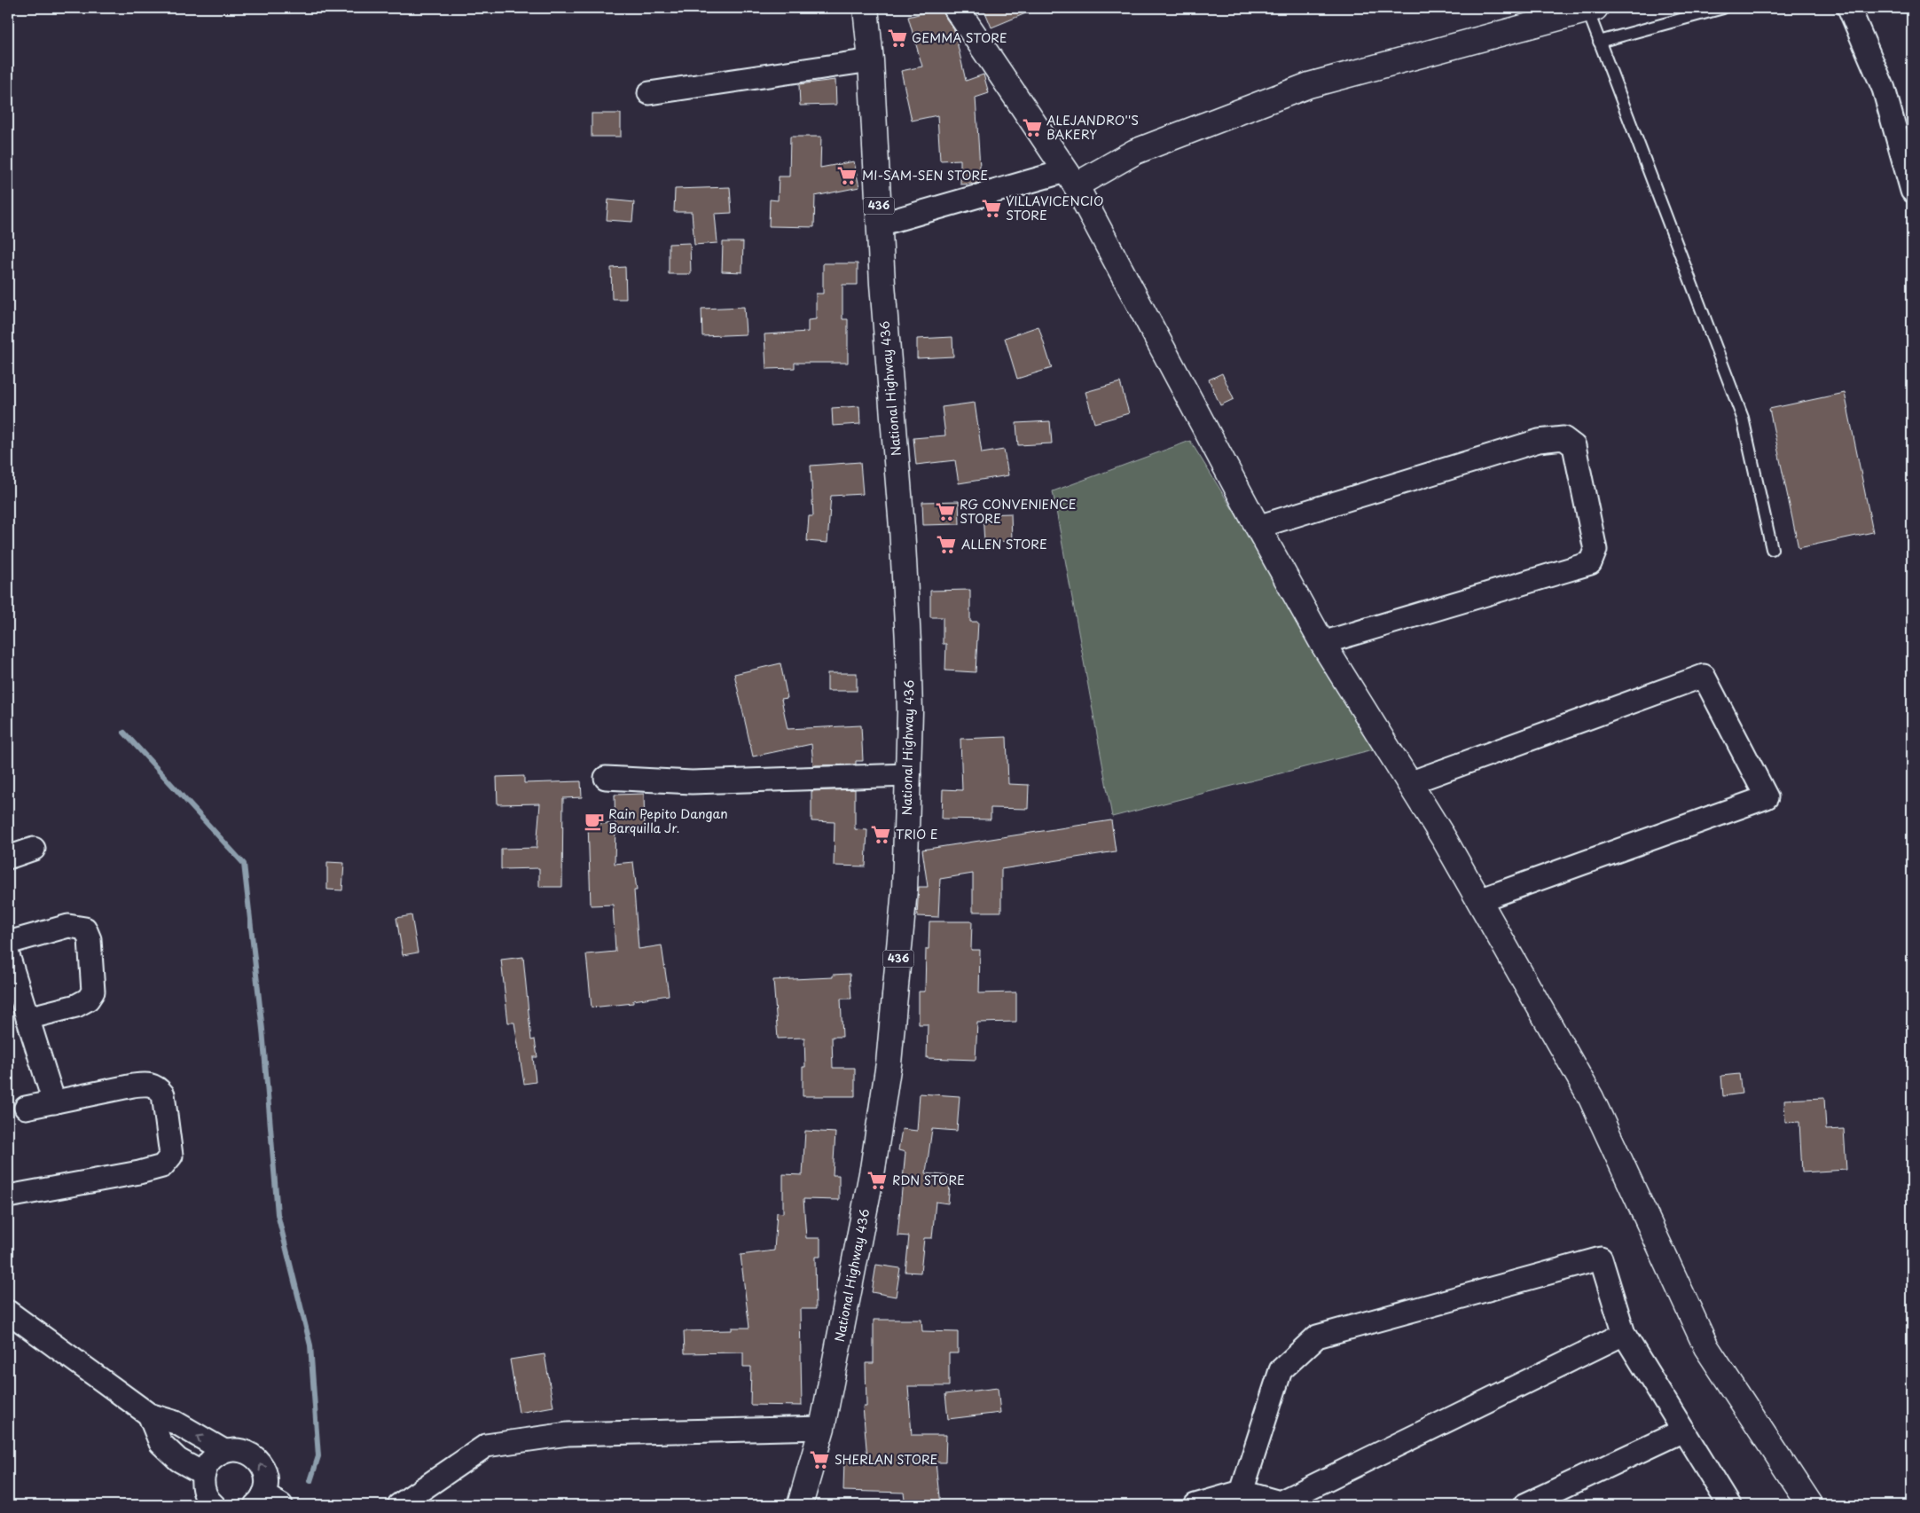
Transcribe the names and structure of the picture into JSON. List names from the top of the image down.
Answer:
{
  "streets": {
    "street": ["436", "National Highway 436"]
  },
  "places": {
    "supermarket": [
      "GEMMA STORE",
      "ALEJANDRO''S BAKERY",
      "MI-SAM-SEN STORE",
      "VILLAVICENCIO STORE",
      "RG CONVENIENCE STORE",
      "ALLEN STORE",
      "TRIO E",
      "RDN STORE",
      "SHERLAN STORE"
    ],
    "cafe": ["Rain Pepito Dangan Barquilla Jr."]
  }
}
